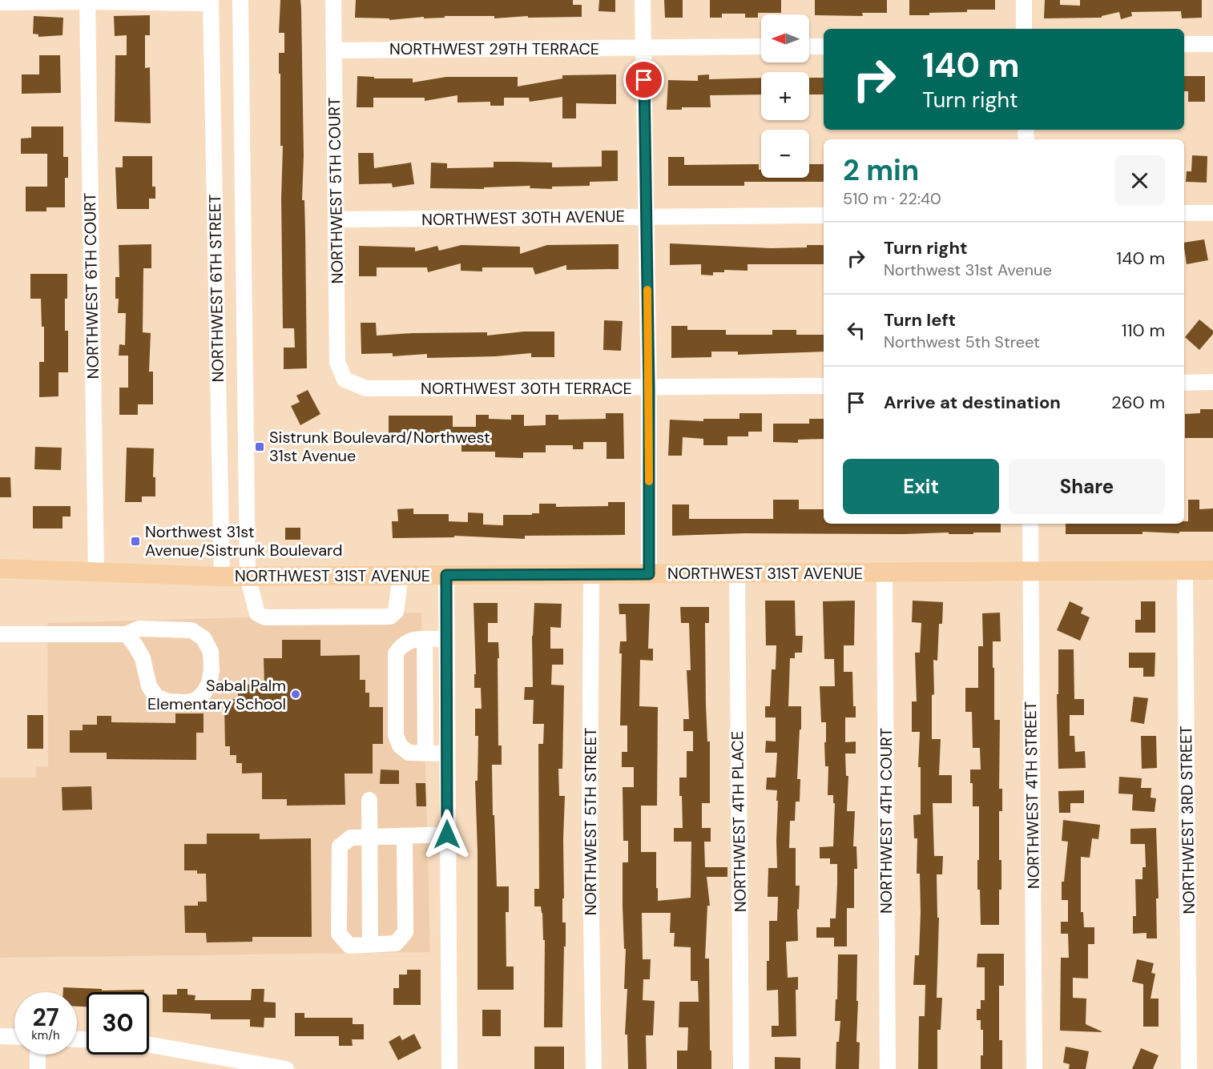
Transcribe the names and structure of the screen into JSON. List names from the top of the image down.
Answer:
{
  "streets": {
    "main road": ["NORTHWEST 31ST AVENUE"],
    "street": [
      "NORTHWEST 29TH TERRACE",
      "NORTHWEST 5TH COURT",
      "NORTHWEST 30TH AVENUE",
      "NORTHWEST 6TH COURT",
      "NORTHWEST 6TH STREET",
      "NORTHWEST 30TH TERRACE",
      "NORTHWEST 4TH STREET",
      "NORTHWEST 3RD STREET",
      "NORTHWEST 4TH COURT",
      "NORTHWEST 5TH STREET",
      "NORTHWEST 4TH PLACE"
    ]
  },
  "crossings": [
    ["NORTHWEST 29TH TERRACE", "NORTHWEST 5TH COURT"],
    ["NORTHWEST 5TH COURT", "NORTHWEST 30TH AVENUE"],
    ["NORTHWEST 5TH COURT", "NORTHWEST 30TH TERRACE"],
    ["NORTHWEST 6TH COURT", "NORTHWEST 31ST AVENUE"],
    ["NORTHWEST 6TH STREET", "NORTHWEST 31ST AVENUE"],
    ["NORTHWEST 31ST AVENUE", "NORTHWEST 4TH STREET"],
    ["NORTHWEST 31ST AVENUE", "NORTHWEST 3RD STREET"],
    ["NORTHWEST 31ST AVENUE", "NORTHWEST 4TH COURT"],
    ["NORTHWEST 31ST AVENUE", "NORTHWEST 5TH STREET"],
    ["NORTHWEST 31ST AVENUE", "NORTHWEST 4TH PLACE"]
  ],
  "places": {
    "transit": ["Sistrunk Boulevard/Northwest 31st Avenue", "Northwest 31st Avenue/Sistrunk Boulevard"],
    "other": ["Sabal Palm Elementary School"]
  },
  "north": "left",
  "page": {
    "map_buttons": ["+", "−"],
    "turn": ["140 m", "Turn right"],
    "heading": ["2 min", "510 m · 22:40"],
    "list": [
      {
        "name": "Turn right",
        "note": "Northwest 31st Avenue",
        "value": "140 m"
      },
      {
        "name": "Turn left",
        "note": "Northwest 5th Street",
        "value": "110 m"
      },
      {
        "name": "Arrive at destination",
        "value": "260 m"
      }
    ],
    "buttons": ["Exit", "Share"],
    "speed": "27 km/h",
    "limit": "30"
  }
}
